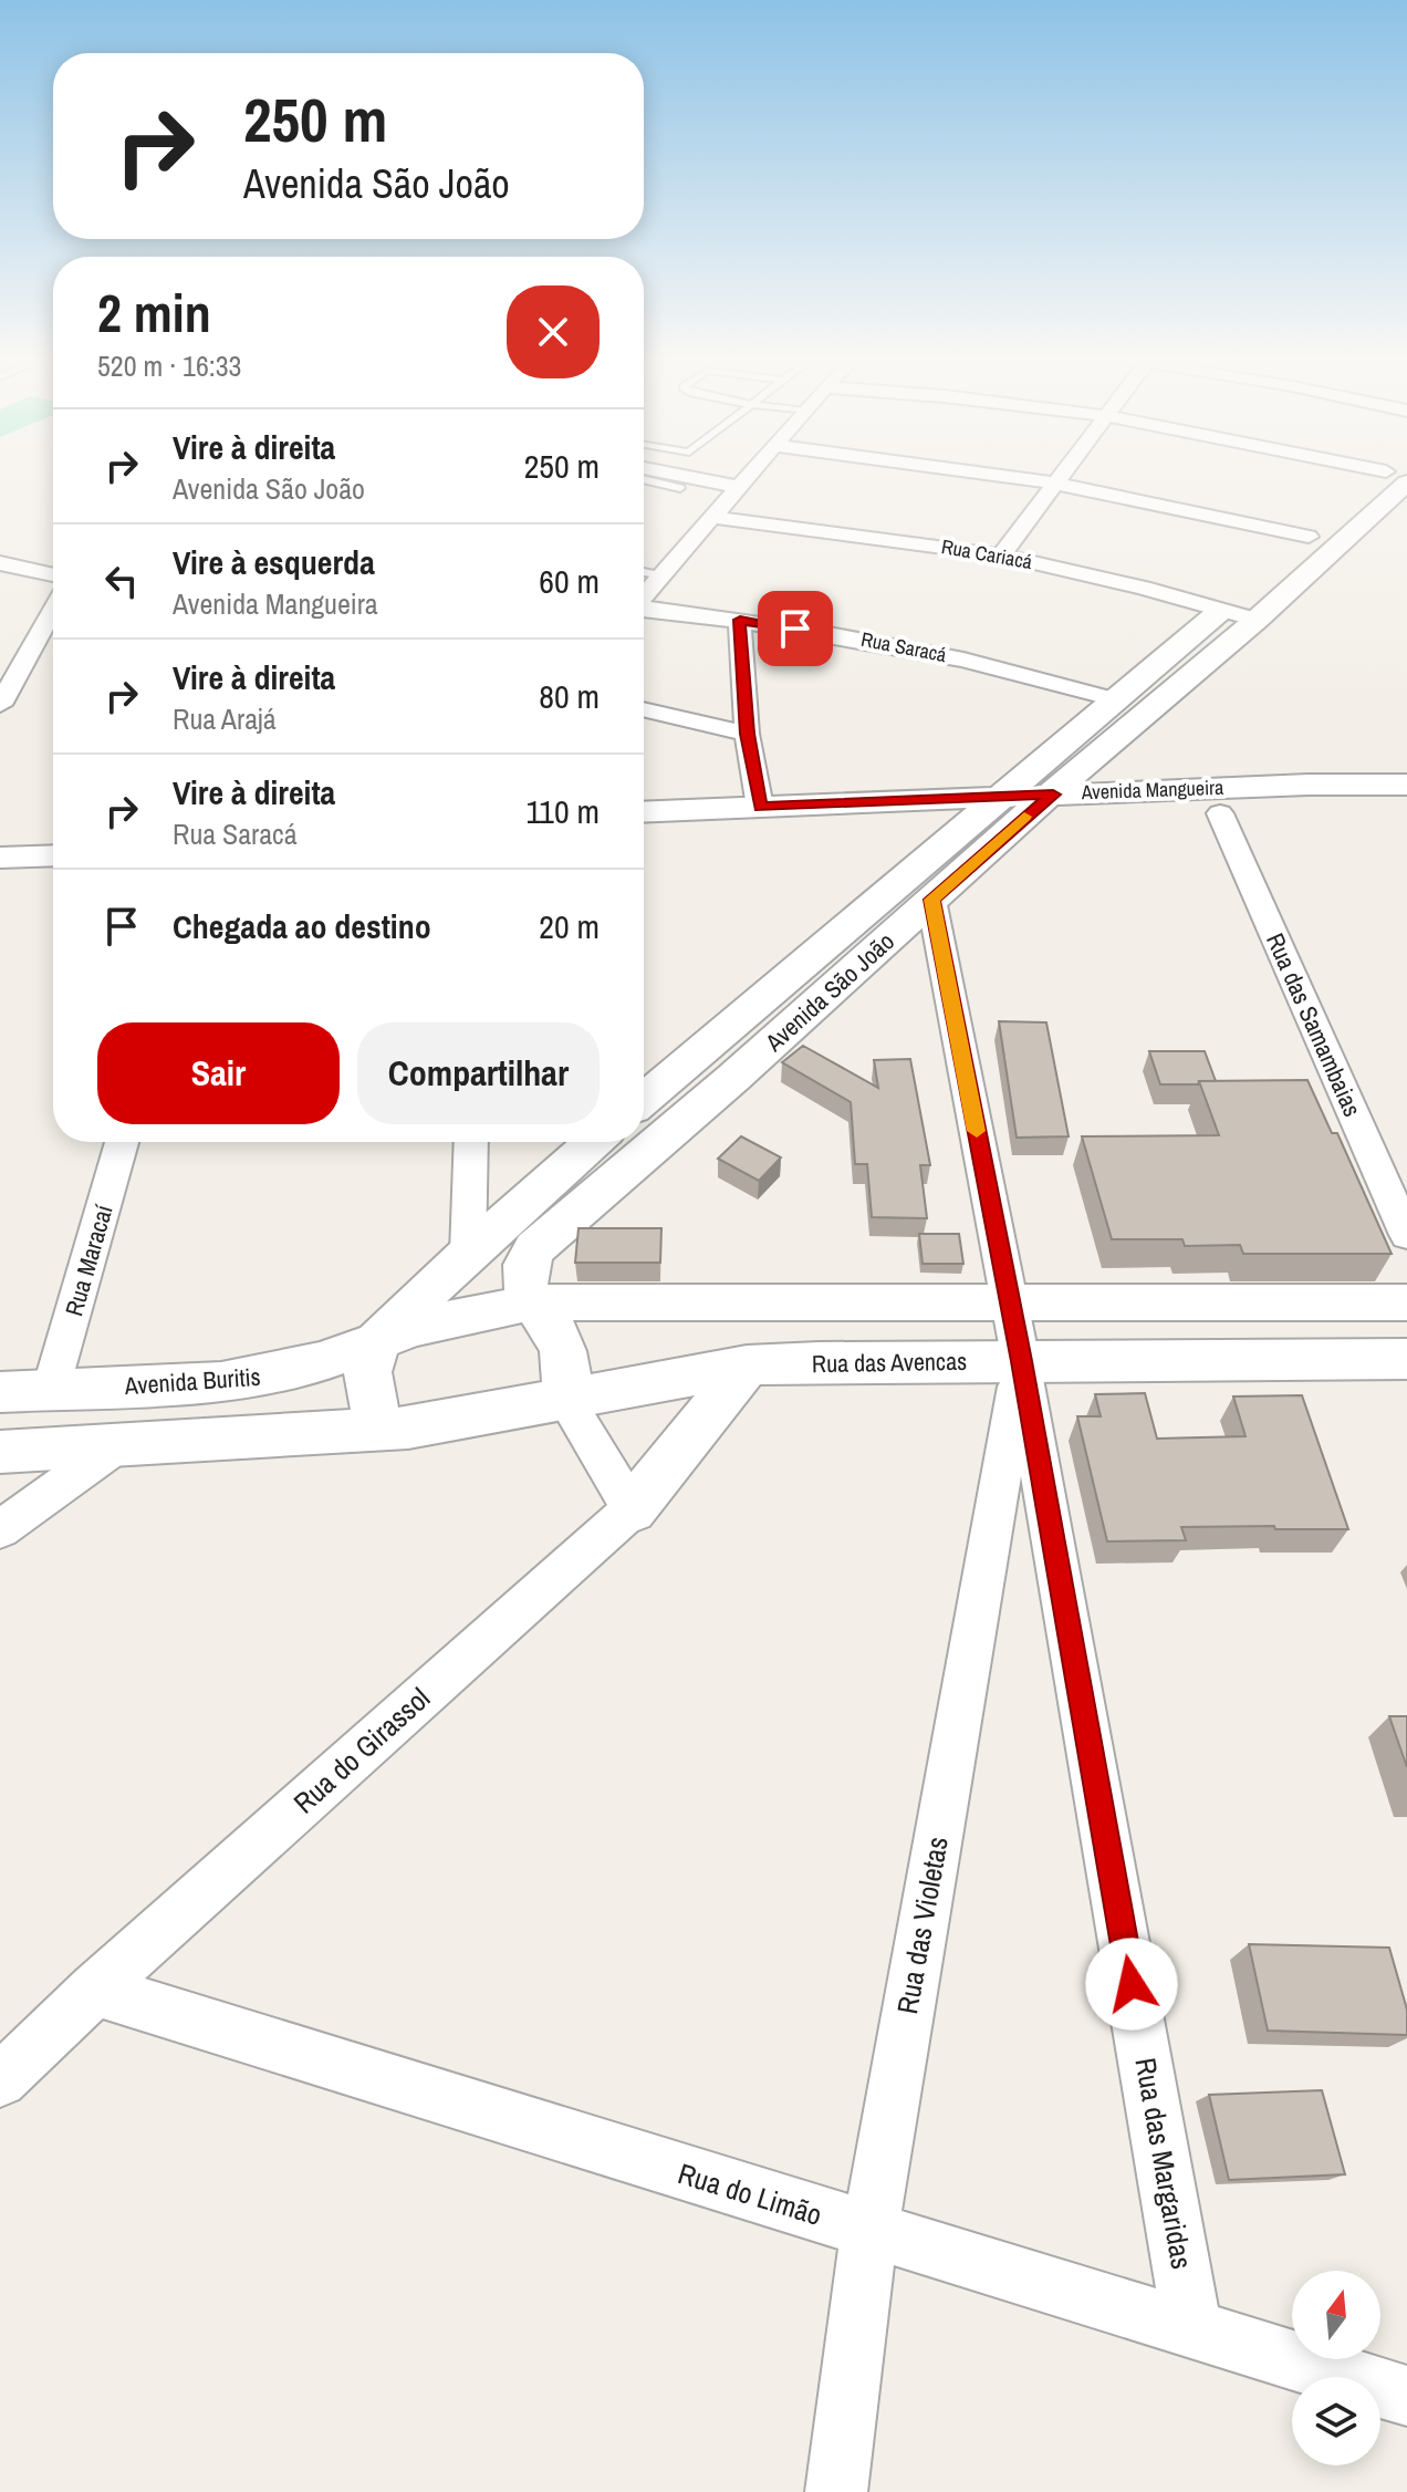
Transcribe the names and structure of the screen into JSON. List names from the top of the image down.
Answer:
{
  "streets": {
    "street": [
      "Rua Cariacá",
      "Rua Saracá",
      "Avenida Mangueira",
      "Avenida São João",
      "Rua das Samambaias",
      "Rua Maracaí",
      "Rua das Avencas",
      "Avenida Buritis",
      "Rua do Girassol",
      "Rua das Violetas",
      "Rua das Margaridas",
      "Rua do Limão"
    ]
  },
  "crossings": [
    ["Rua Cariacá", "Avenida São João"],
    ["Rua Saracá", "Avenida São João"],
    ["Avenida Mangueira", "Avenida São João"],
    ["Avenida Mangueira", "Rua das Samambaias"],
    ["Avenida São João", "Rua das Margaridas"],
    ["Rua Maracaí", "Avenida Buritis"],
    ["Rua das Avencas", "Rua das Violetas"],
    ["Rua das Avencas", "Rua das Margaridas"],
    ["Rua do Girassol", "Rua do Limão"],
    ["Rua das Violetas", "Rua das Margaridas"],
    ["Rua das Violetas", "Rua do Limão"],
    ["Rua das Margaridas", "Rua do Limão"]
  ],
  "north": "top",
  "page": {
    "turn": ["250 m", "Avenida São João"],
    "heading": ["2 min", "520 m · 16:33"],
    "list": [
      {
        "name": "Vire à direita",
        "note": "Avenida São João",
        "value": "250 m"
      },
      {
        "name": "Vire à esquerda",
        "note": "Avenida Mangueira",
        "value": "60 m"
      },
      {
        "name": "Vire à direita",
        "note": "Rua Arajá",
        "value": "80 m"
      },
      {
        "name": "Vire à direita",
        "note": "Rua Saracá",
        "value": "110 m"
      },
      {
        "name": "Chegada ao destino",
        "value": "20 m"
      }
    ],
    "buttons": ["Sair", "Compartilhar"]
  }
}
